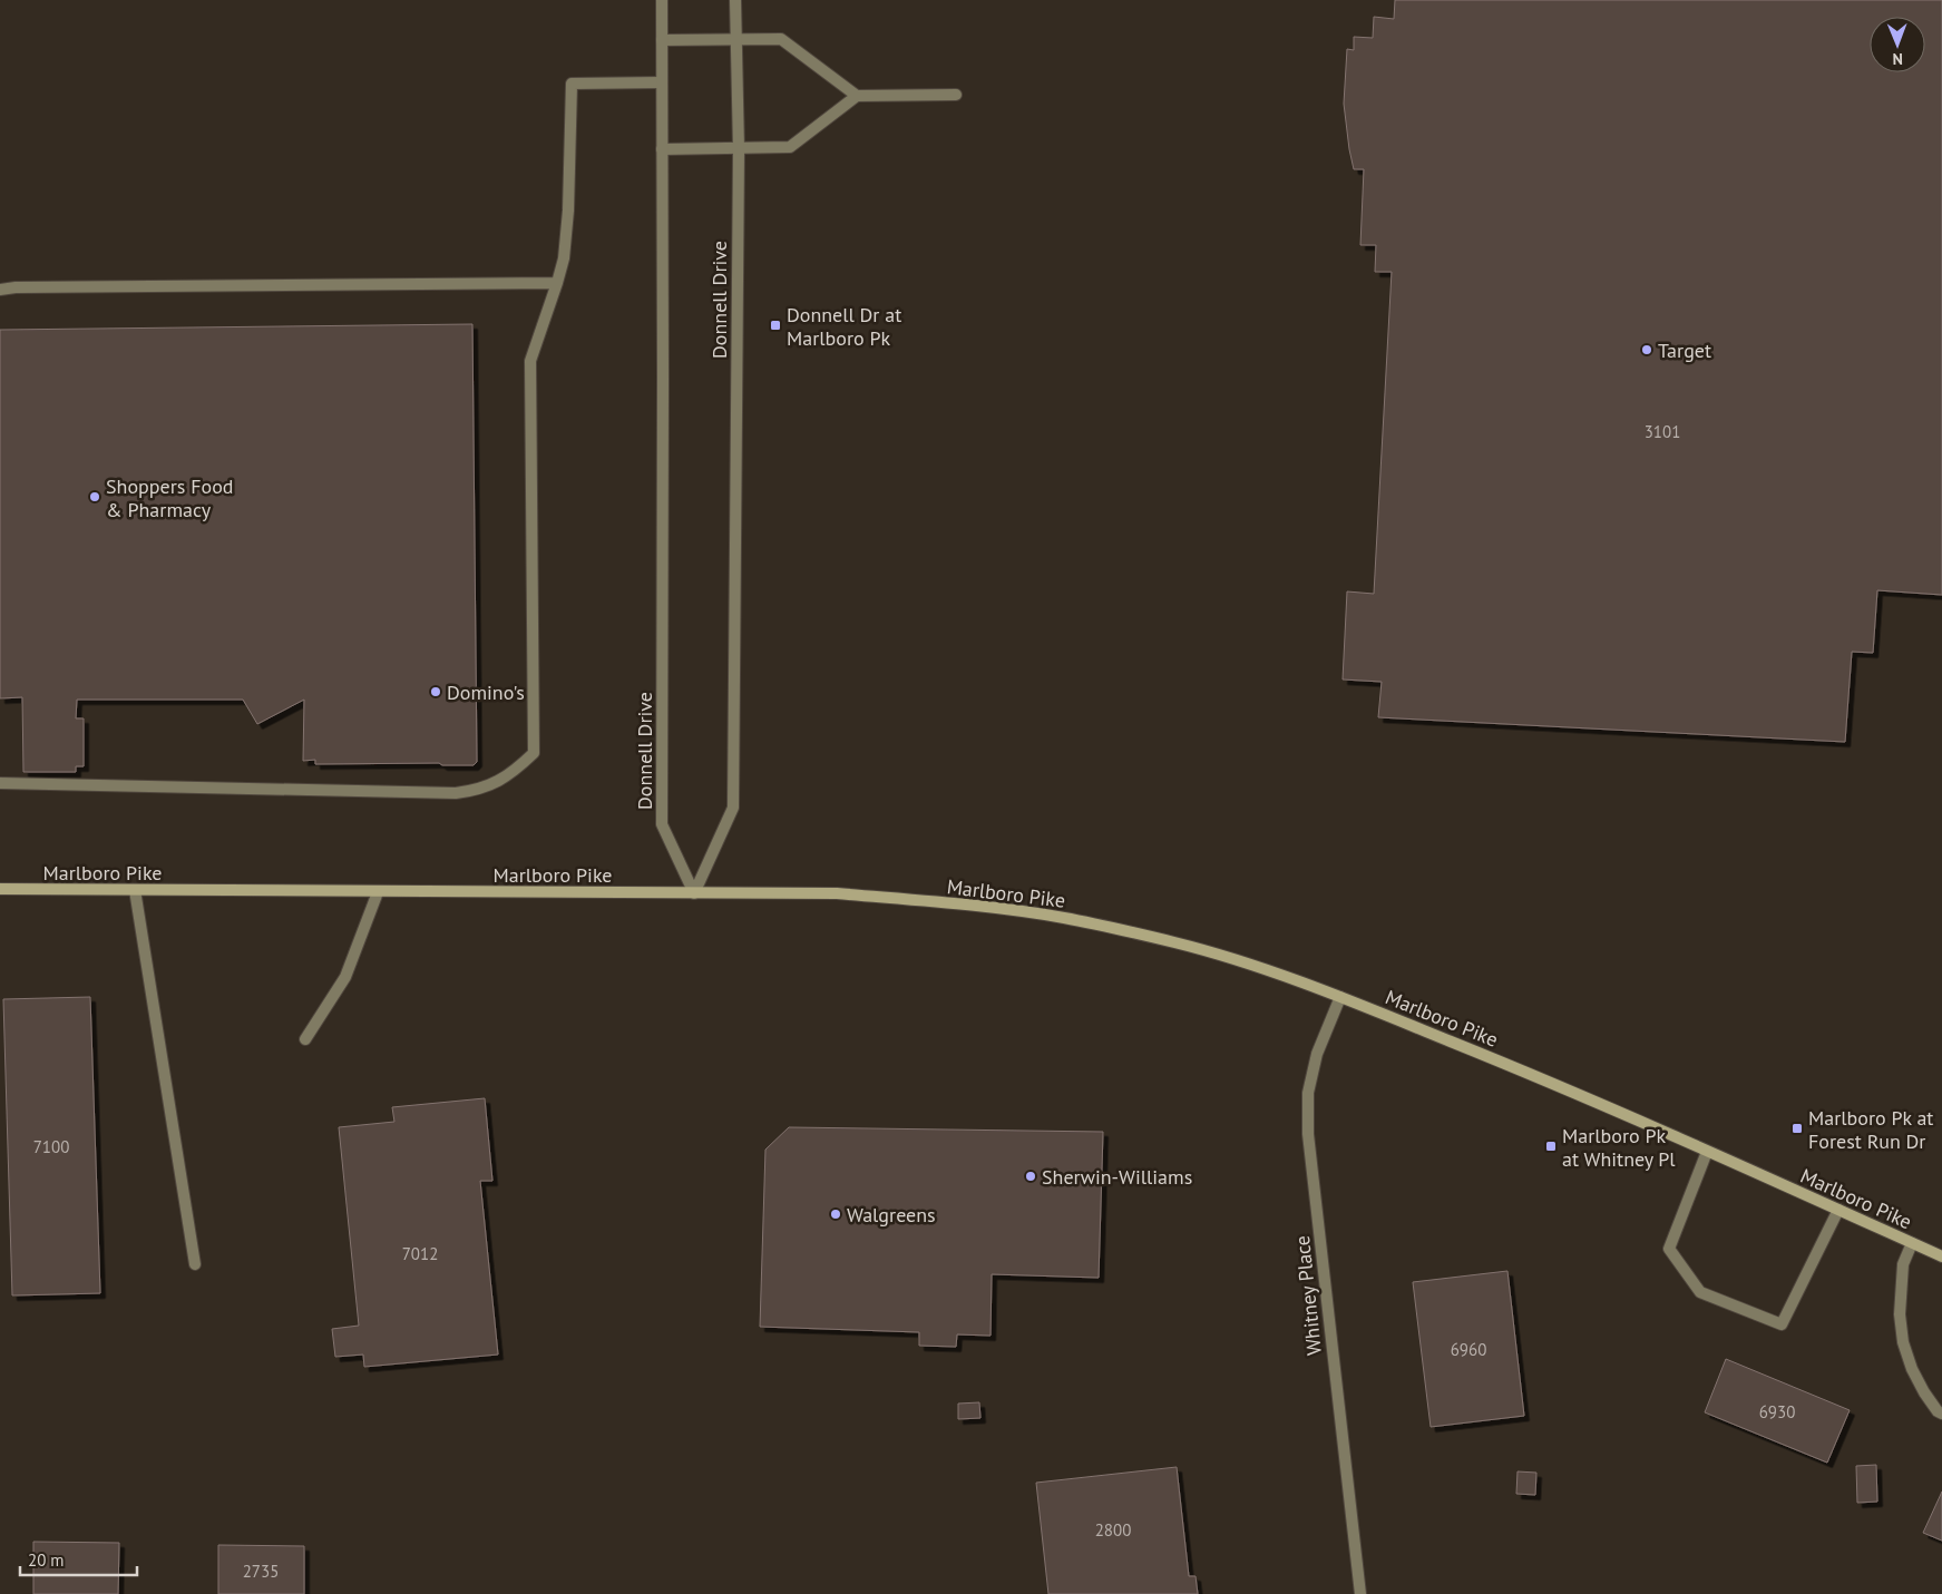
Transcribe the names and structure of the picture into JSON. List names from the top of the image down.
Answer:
{
  "streets": {
    "main road": ["Marlboro Pike"],
    "street": ["Donnell Drive", "Whitney Place"]
  },
  "crossings": [
    ["Donnell Drive", "Marlboro Pike"],
    ["Marlboro Pike", "Whitney Place"]
  ],
  "places": {
    "transit": ["Donnell Dr at Marlboro Pk", "Marlboro Pk at Forest Run Dr", "Marlboro Pk at Whitney Pl"],
    "other": [
      "Target",
      "Shoppers Food & Pharmacy",
      "Domino's",
      "Sherwin-Williams",
      "Walgreens"
    ]
  },
  "house_numbers": [
    "3101",
    "7100",
    "7012",
    "6960",
    "6930",
    "2800",
    "2735"
  ],
  "scale_bar": "20 m",
  "north": "bottom"
}
